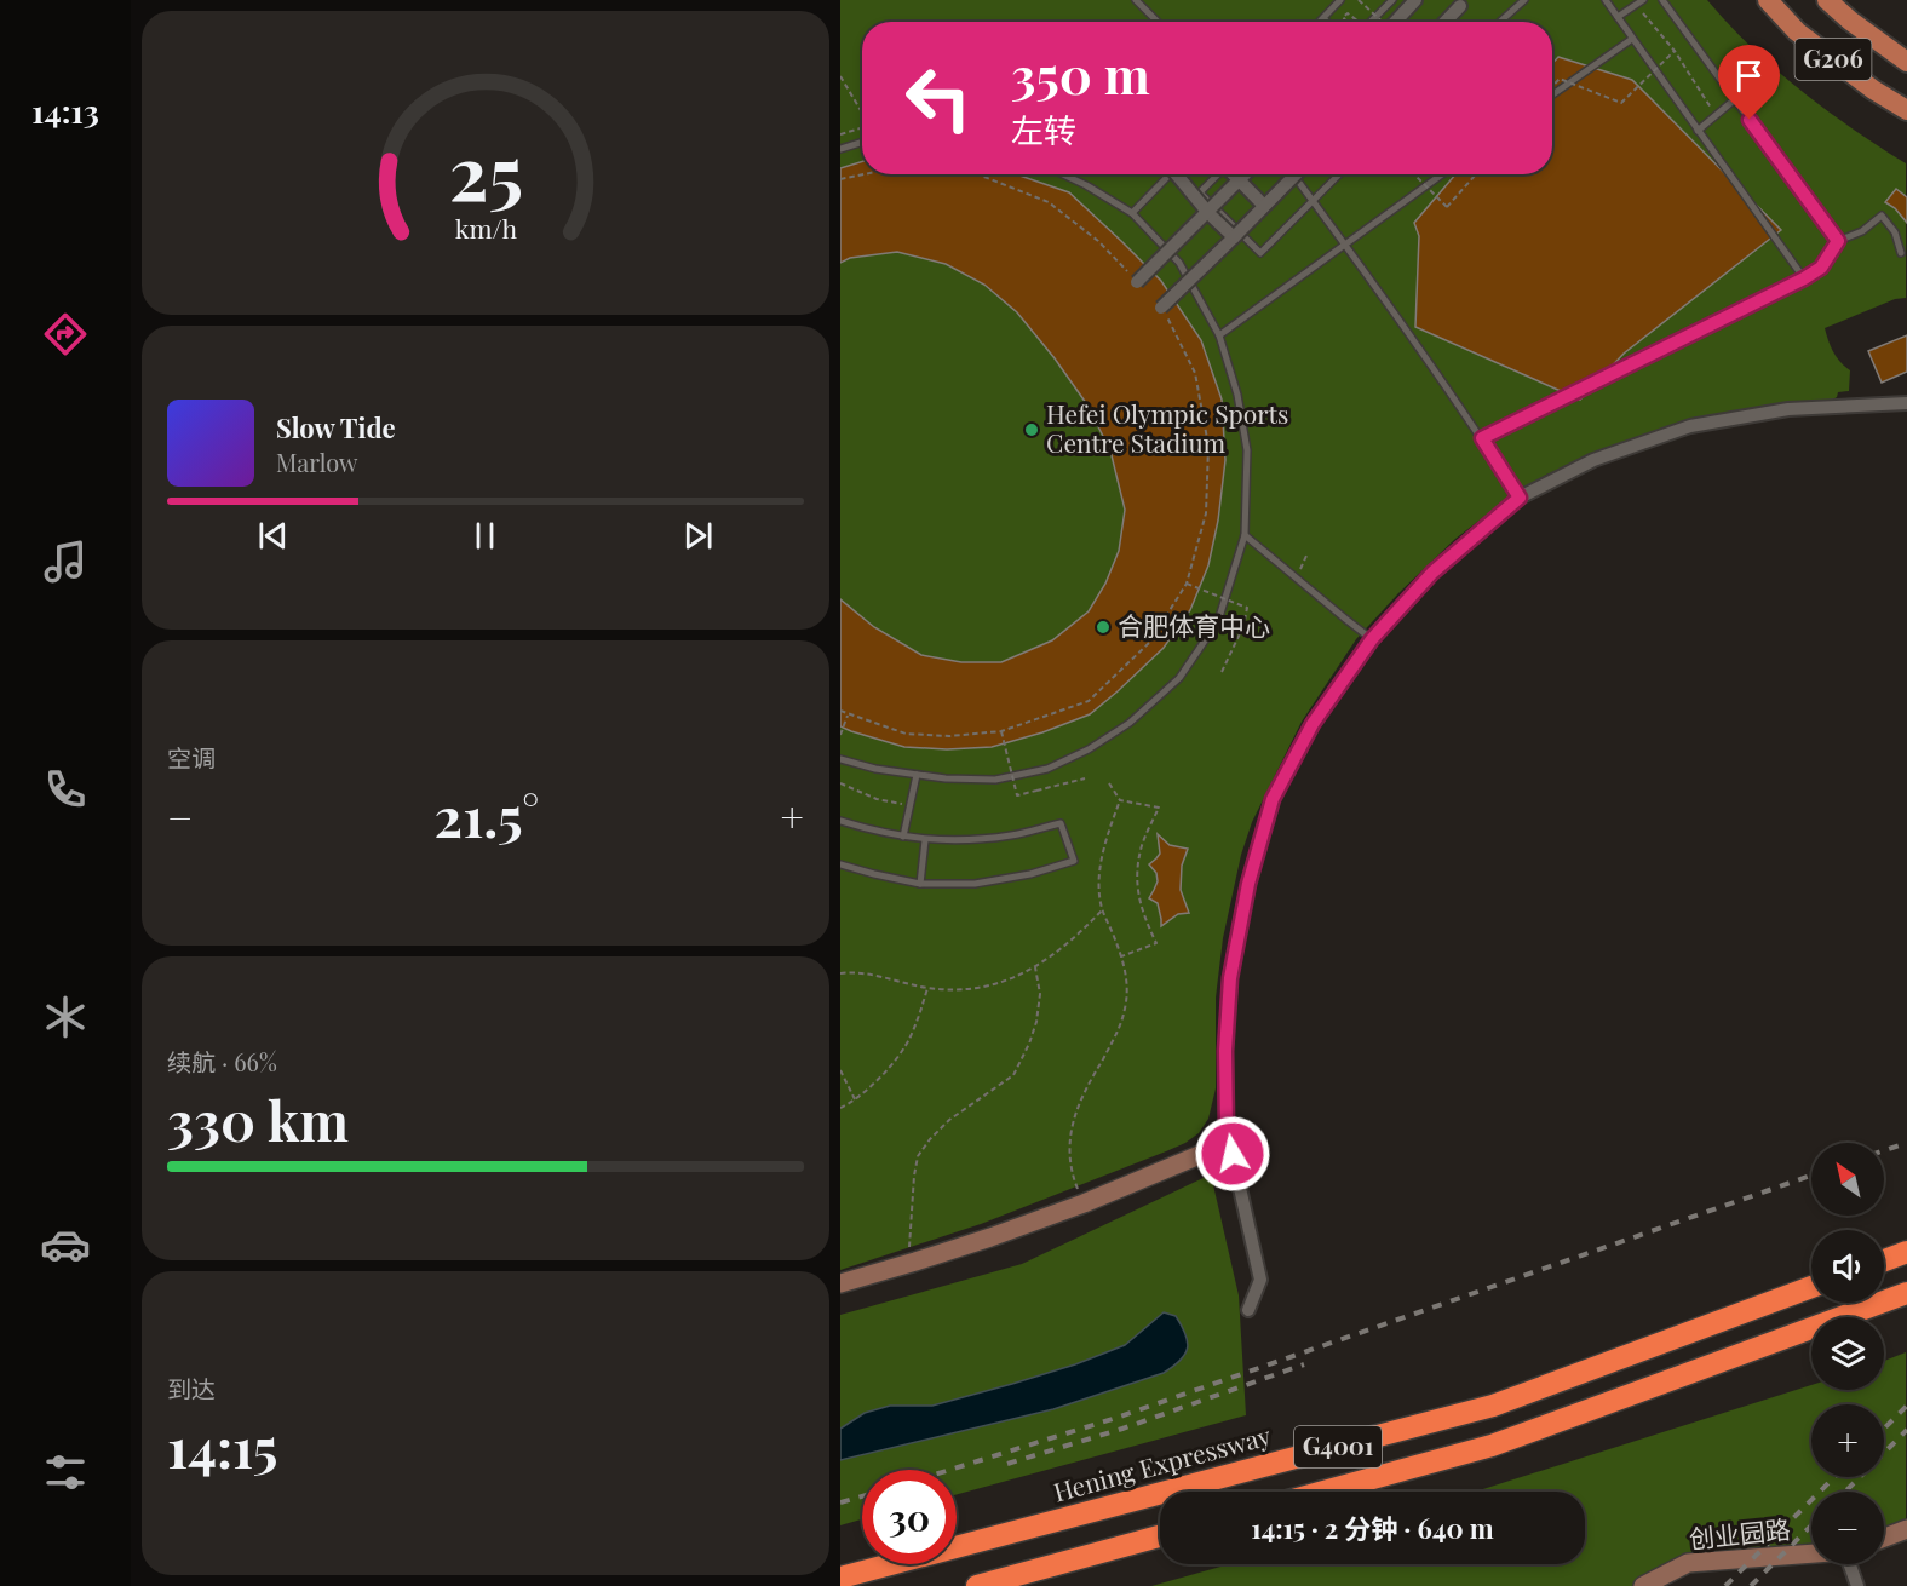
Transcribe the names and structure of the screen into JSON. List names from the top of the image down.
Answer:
{
  "streets": {
    "highway": ["G4001", "Hening Expressway"],
    "main road": ["G206"],
    "street": ["创业园路"]
  },
  "places": ["Hefei Olympic Sports Centre Stadium", "合肥体育中心"],
  "north": "top left",
  "page": {
    "tabs": "14:13",
    "turn": ["350 m", "左转"],
    "song": ["Slow Tide", "Marlow"],
    "tile": [
      "空调",
      ["续航 · 66%", "330 km"],
      ["到达", "14:15"]
    ],
    "heat": ["−", "21.5°", "+"],
    "map_buttons": ["+", "−"],
    "limit": "30",
    "trip": "14:15 · 2 分钟 · 640 m",
    "gauge": ["25", "km/h"]
  }
}
